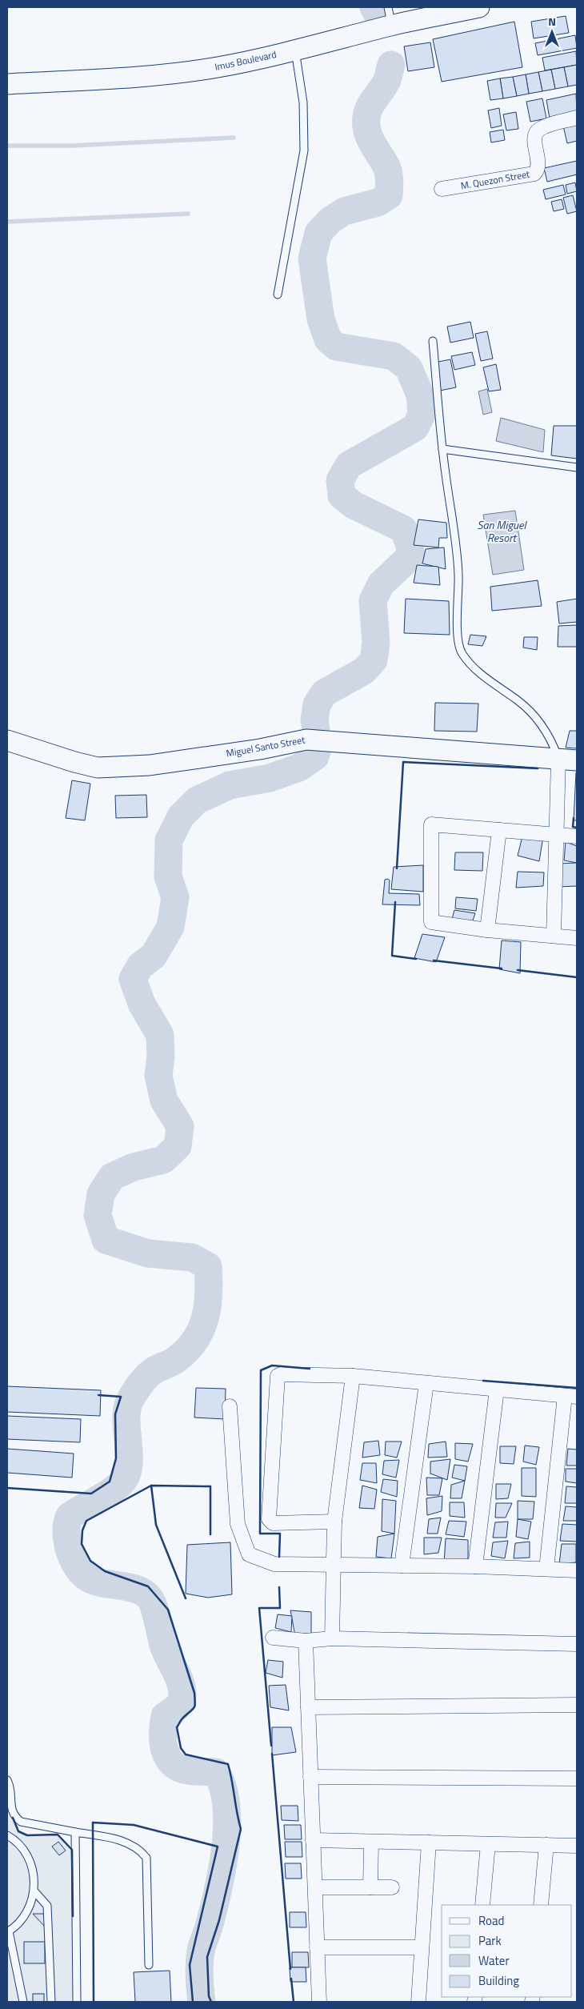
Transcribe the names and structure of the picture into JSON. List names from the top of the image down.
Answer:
{
  "streets": {
    "main road": ["Imus Boulevard", "Miguel Santo Street"],
    "street": ["M. Quezon Street"]
  },
  "water": ["San Miguel Resort"],
  "legend": [
    "Road",
    "Park",
    "Water",
    "Building"
  ],
  "north": "top"
}
